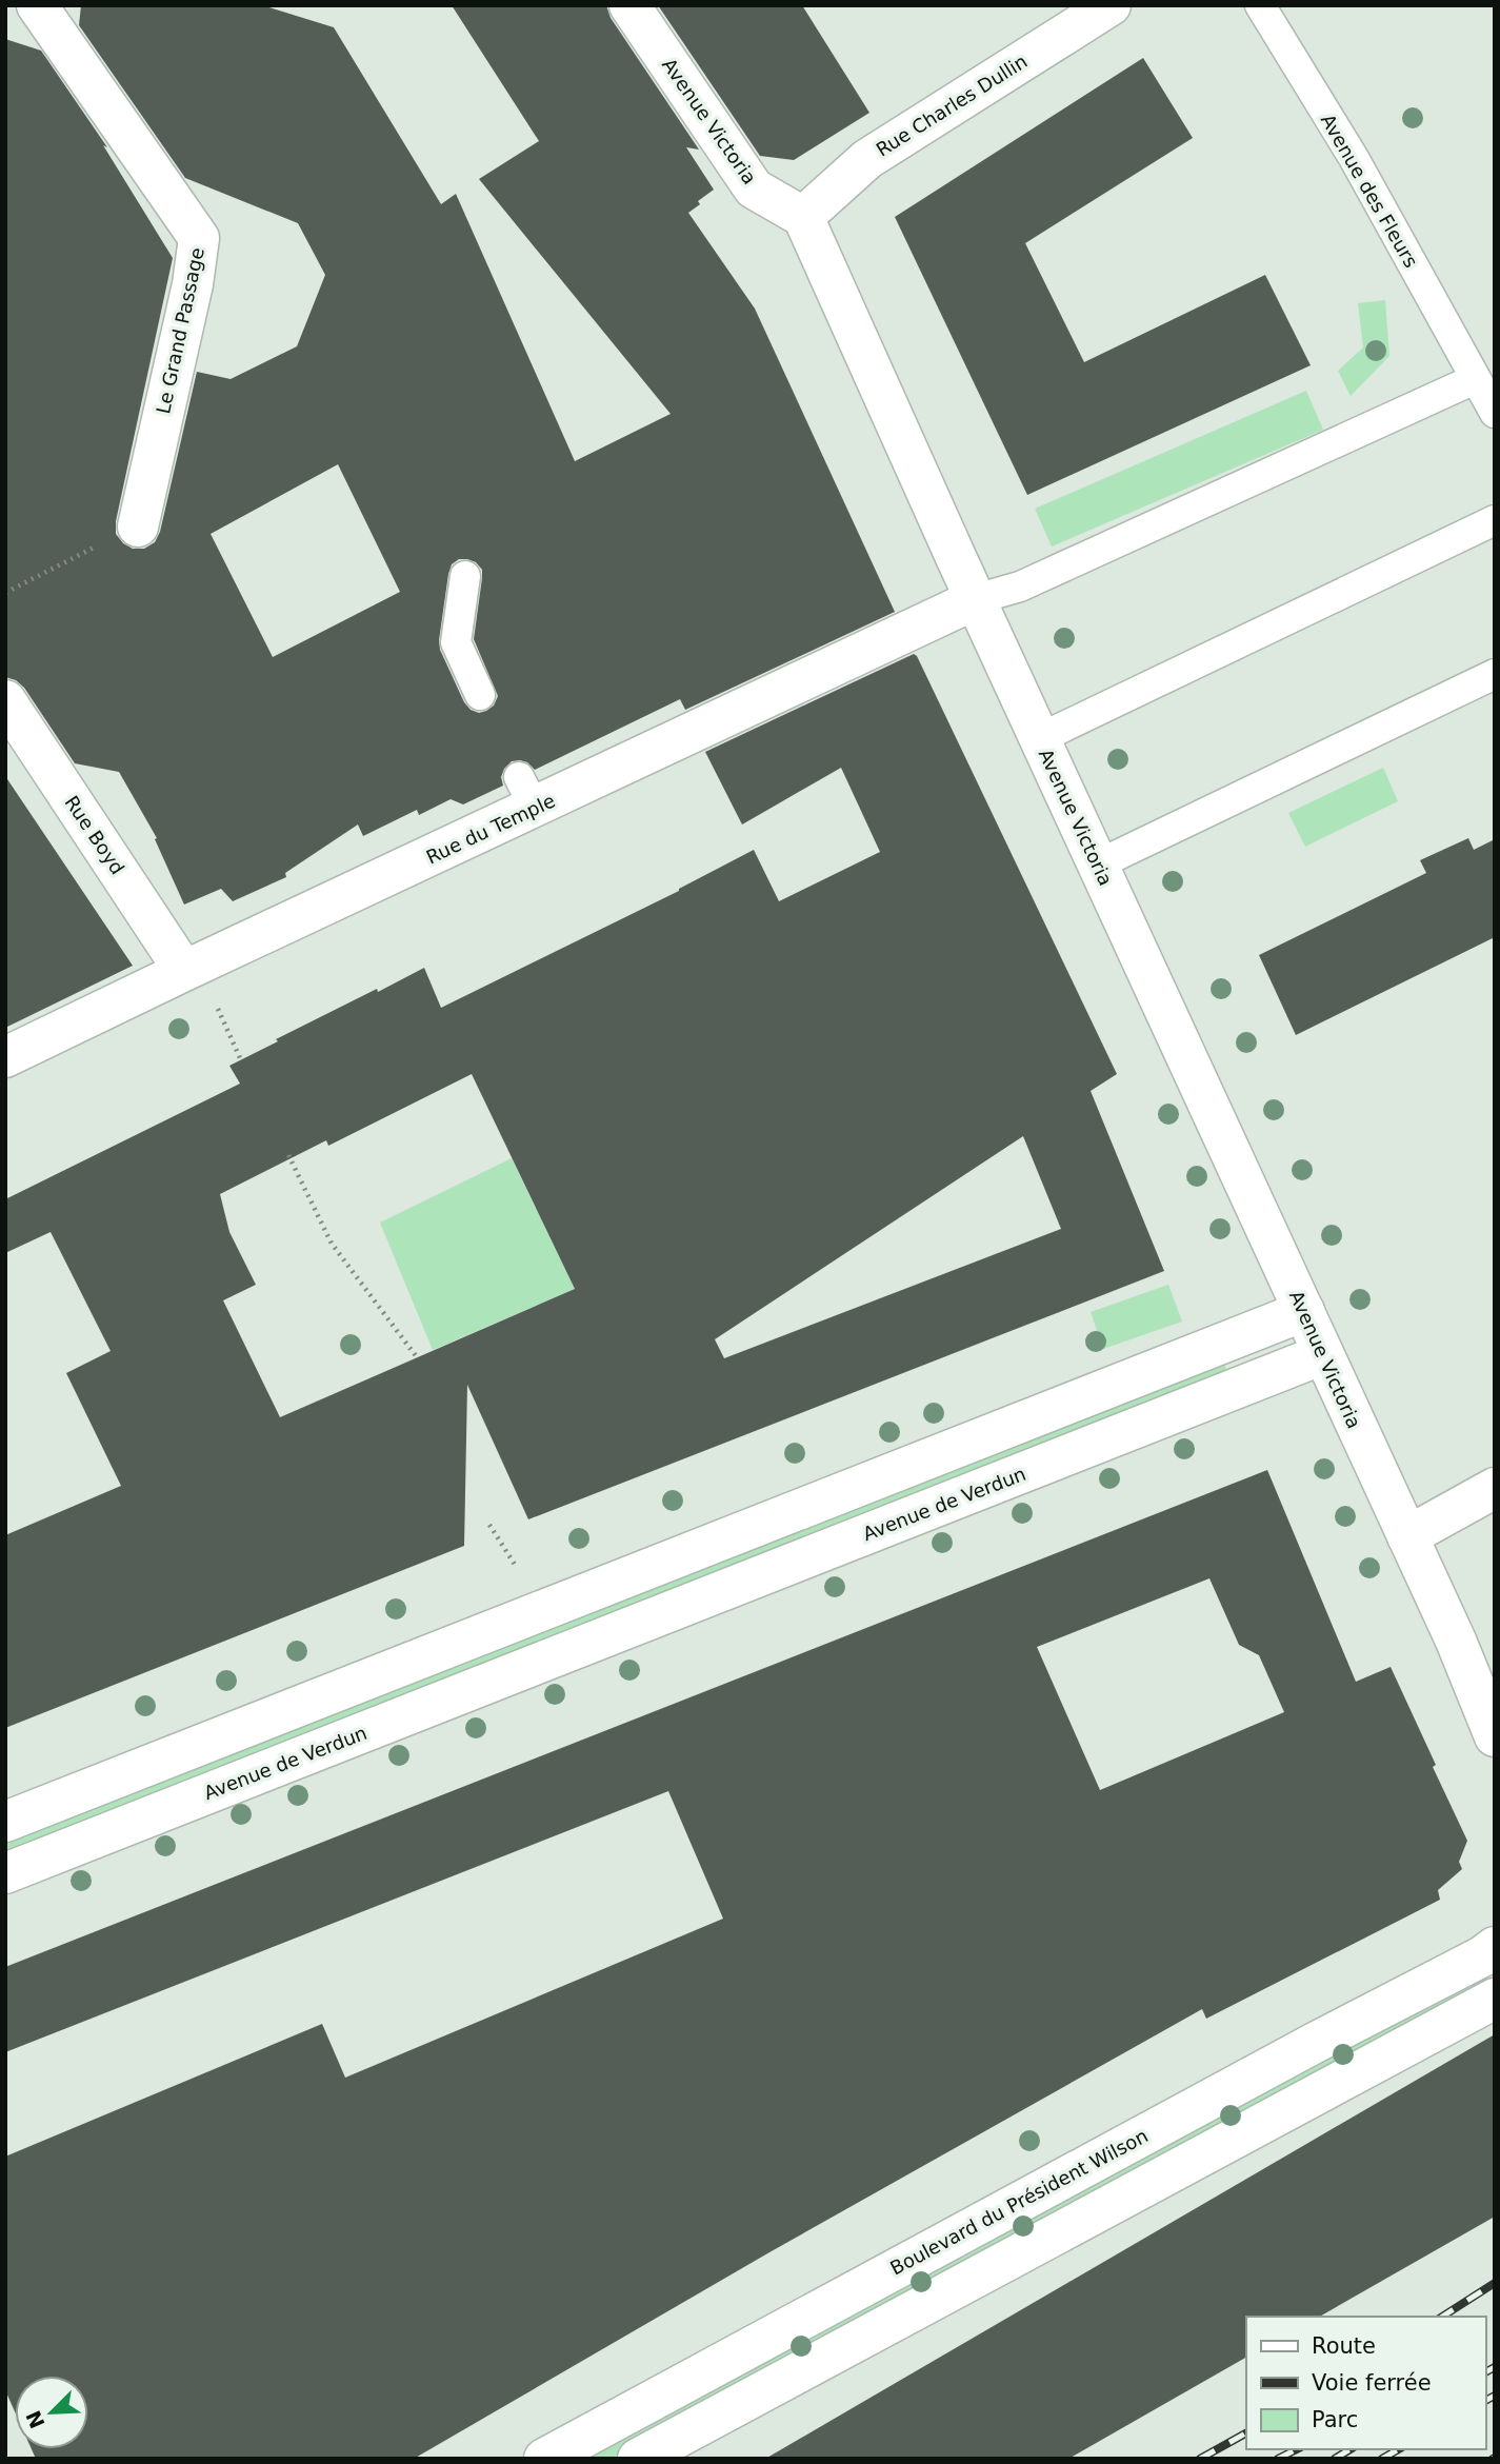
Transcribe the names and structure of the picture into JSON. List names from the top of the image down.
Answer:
{
  "streets": {
    "street": [
      "Rue Charles Dullin",
      "Avenue Victoria",
      "Le Grand Passage",
      "Rue du Temple",
      "Rue Boyd",
      "Avenue de Verdun",
      "Boulevard du Président Wilson"
    ],
    "lane": ["Avenue des Fleurs"]
  },
  "crossings": [
    ["Rue Charles Dullin", "Avenue Victoria"],
    ["Avenue Victoria", "Rue du Temple"],
    ["Avenue Victoria", "Avenue de Verdun"],
    ["Rue du Temple", "Rue Boyd"]
  ],
  "legend": ["Route", "Voie ferrée", "Parc"],
  "north": "bottom left"
}
